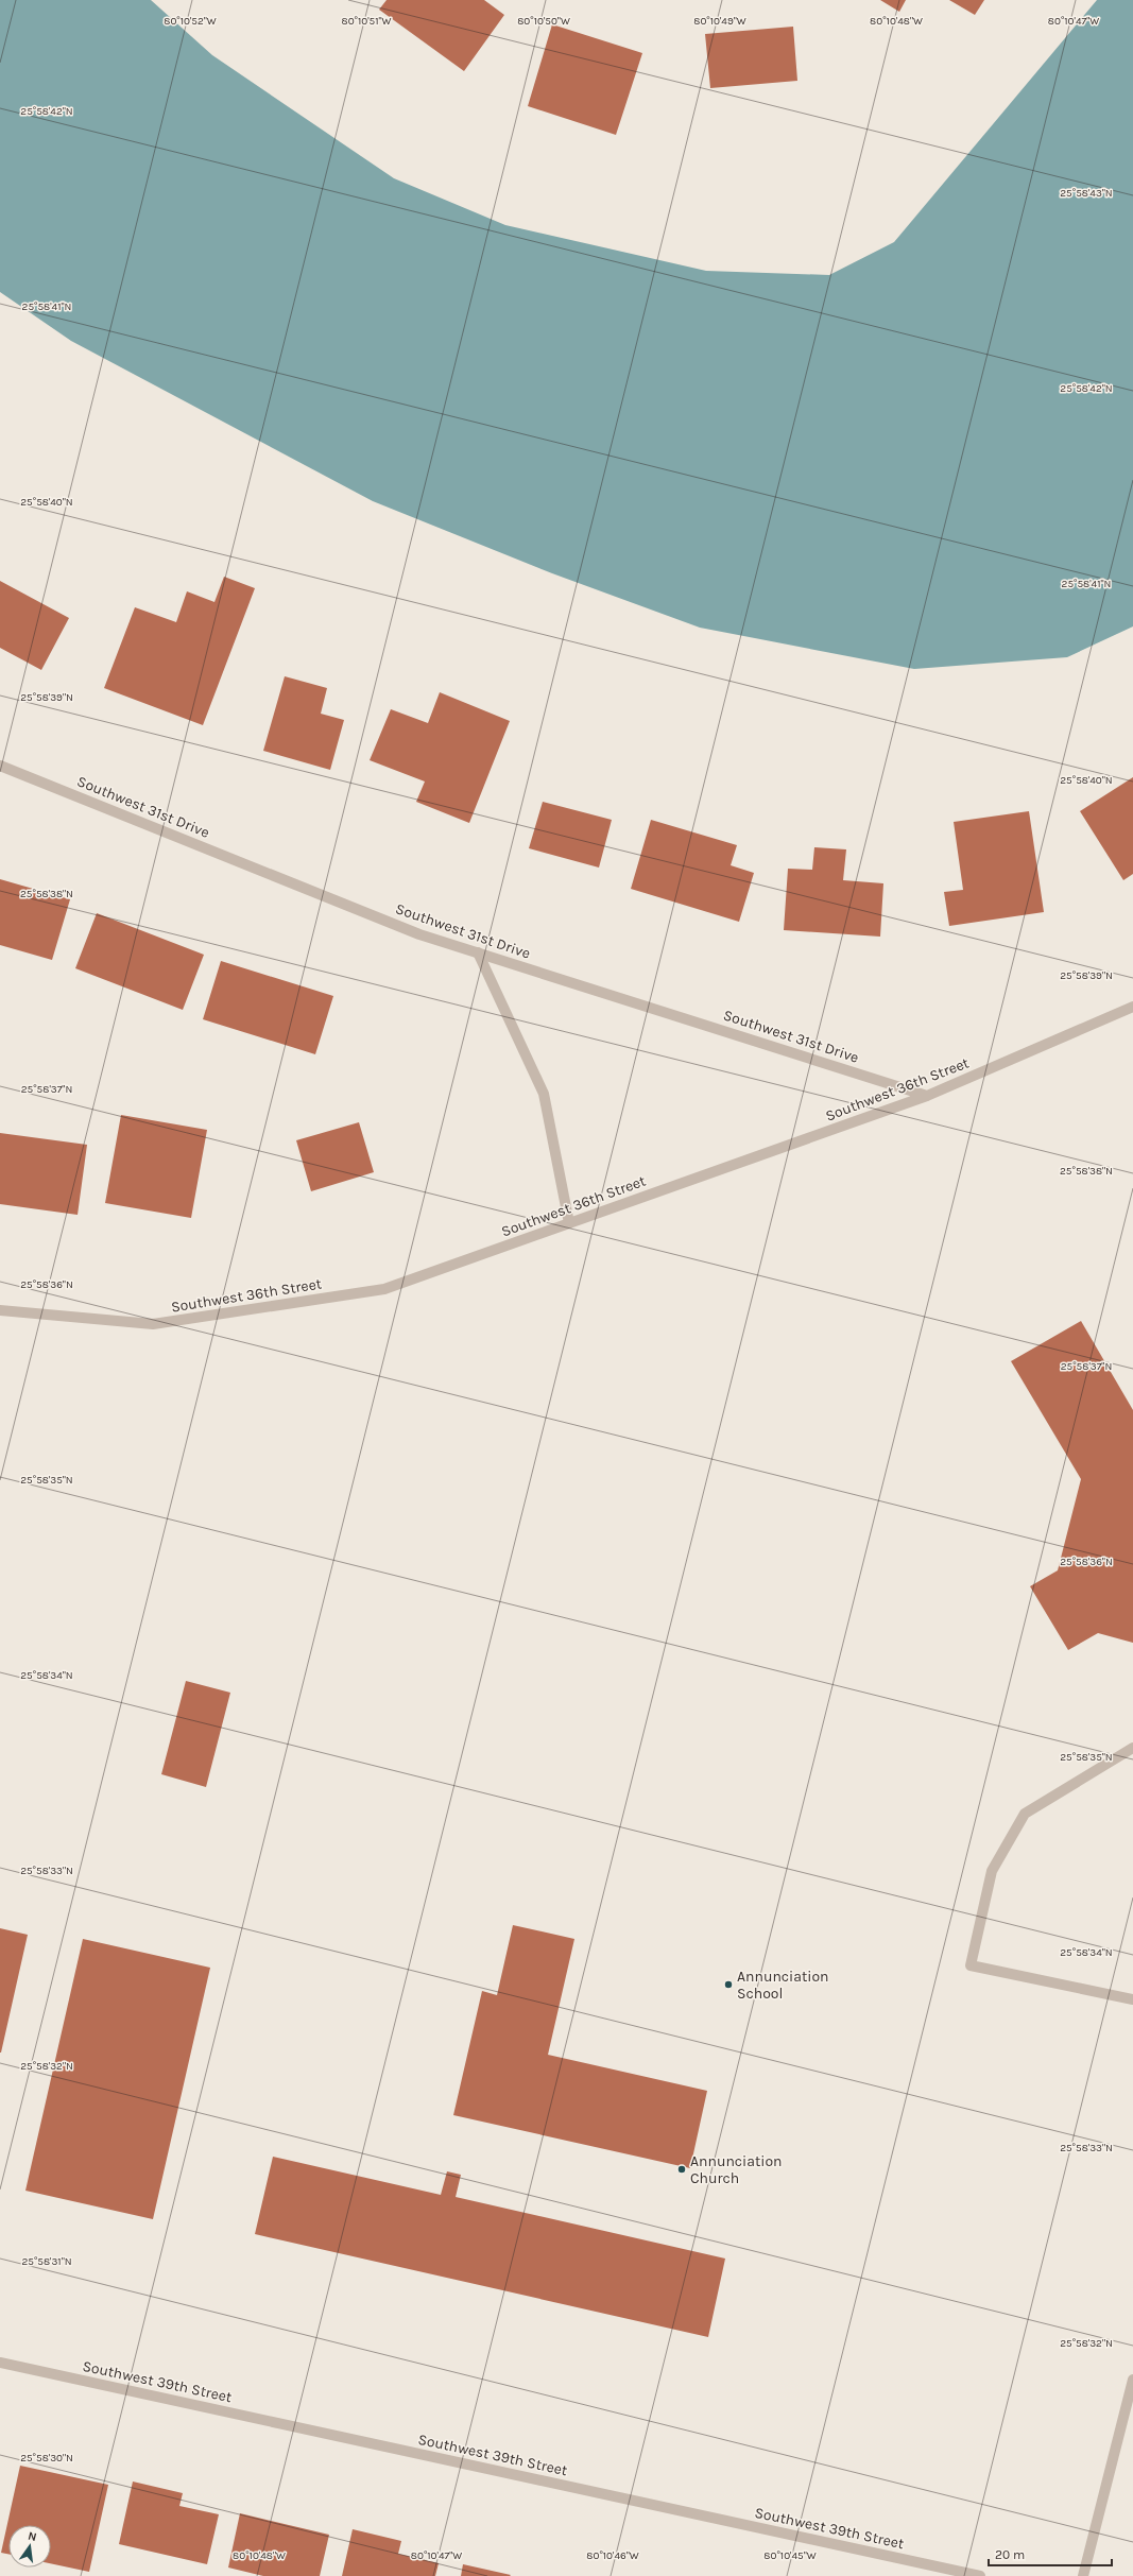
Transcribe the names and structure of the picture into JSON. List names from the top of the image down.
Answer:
{
  "streets": {
    "street": ["Southwest 31st Drive", "Southwest 36th Street", "Southwest 39th Street"]
  },
  "crossings": [
    ["Southwest 31st Drive", "Southwest 36th Street"]
  ],
  "places": ["Annunciation School", "Annunciation Church"],
  "scale_bar": "20 m",
  "north": "top",
  "coordinates": [
    "80°10'51\"W",
    "80°10'49\"W",
    "80°10'48\"W",
    "80°10'47\"W",
    "80°10'52\"W",
    "80°10'50\"W",
    "25°58'42\"N",
    "25°58'43\"N",
    "25°58'41\"N",
    "25°58'40\"N",
    "25°58'39\"N",
    "25°58'38\"N",
    "25°58'37\"N",
    "25°58'36\"N",
    "25°58'35\"N",
    "25°58'34\"N",
    "25°58'33\"N",
    "25°58'32\"N",
    "25°58'31\"N",
    "25°58'30\"N",
    "80°10'46\"W",
    "80°10'45\"W"
  ]
}
